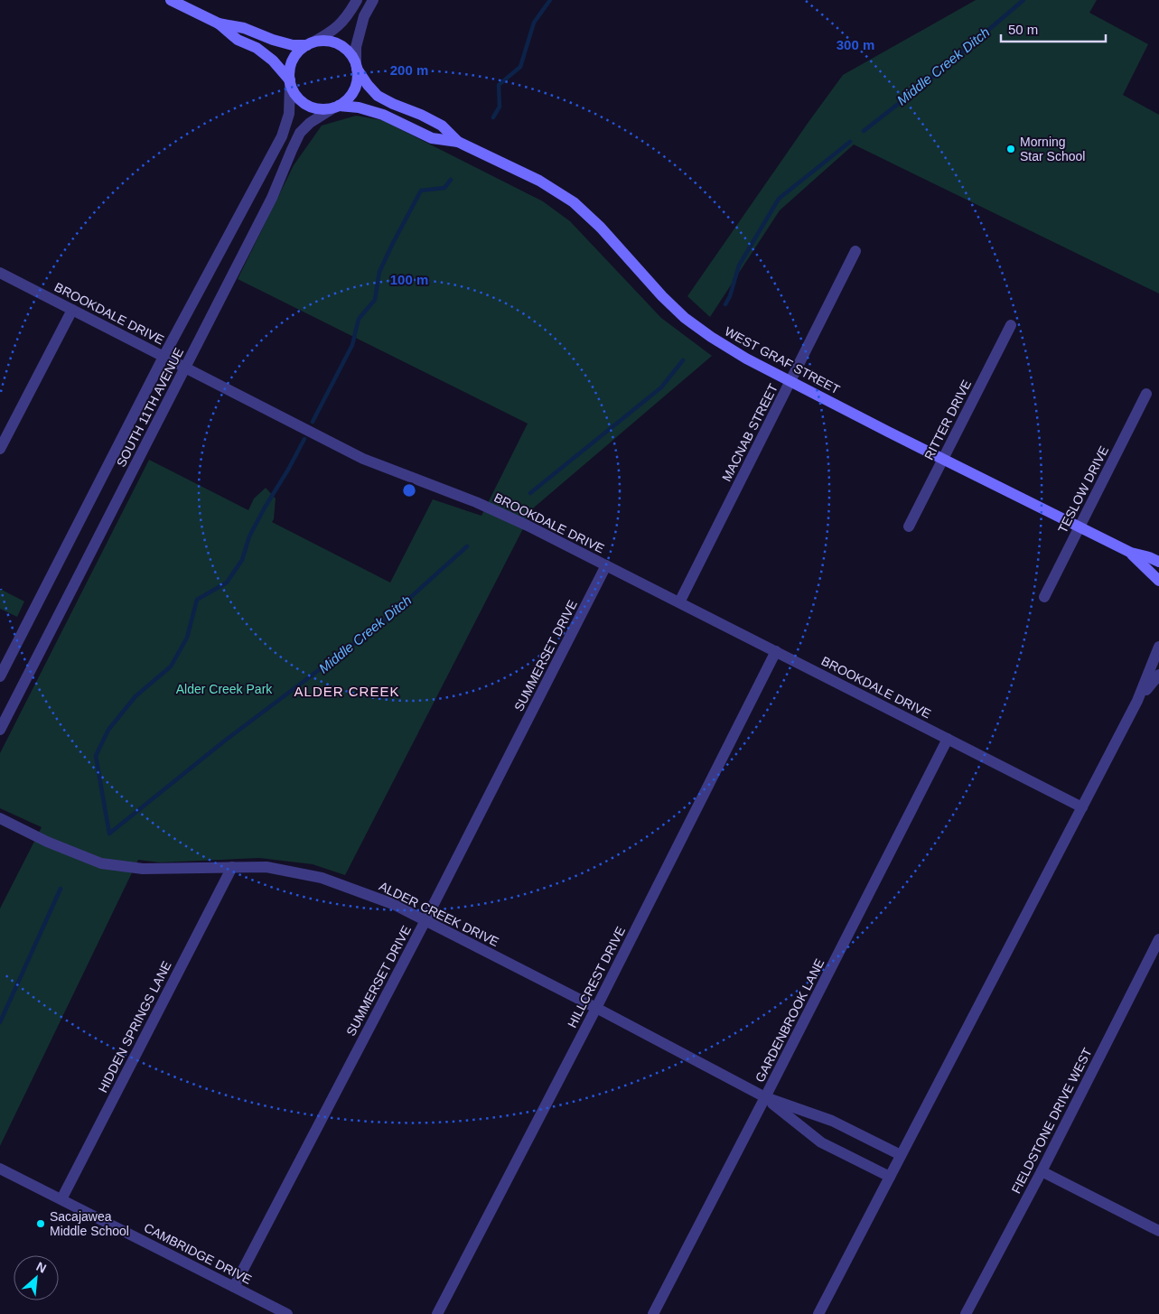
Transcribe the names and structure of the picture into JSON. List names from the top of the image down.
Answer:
{
  "streets": {
    "main road": ["WEST GRAF STREET"],
    "street": [
      "BROOKDALE DRIVE",
      "SOUTH 11TH AVENUE",
      "RITTER DRIVE",
      "MACNAB STREET",
      "TESLOW DRIVE",
      "SUMMERSET DRIVE",
      "ALDER CREEK DRIVE",
      "HILLCREST DRIVE",
      "GARDENBROOK LANE",
      "HIDDEN SPRINGS LANE",
      "FIELDSTONE DRIVE WEST",
      "CAMBRIDGE DRIVE"
    ]
  },
  "crossings": [
    ["BROOKDALE DRIVE", "SOUTH 11TH AVENUE"],
    ["BROOKDALE DRIVE", "MACNAB STREET"],
    ["BROOKDALE DRIVE", "SUMMERSET DRIVE"],
    ["BROOKDALE DRIVE", "HILLCREST DRIVE"],
    ["BROOKDALE DRIVE", "GARDENBROOK LANE"],
    ["WEST GRAF STREET", "SOUTH 11TH AVENUE"],
    ["WEST GRAF STREET", "RITTER DRIVE"],
    ["WEST GRAF STREET", "MACNAB STREET"],
    ["WEST GRAF STREET", "TESLOW DRIVE"],
    ["SUMMERSET DRIVE", "ALDER CREEK DRIVE"],
    ["SUMMERSET DRIVE", "CAMBRIDGE DRIVE"],
    ["ALDER CREEK DRIVE", "HILLCREST DRIVE"],
    ["ALDER CREEK DRIVE", "GARDENBROOK LANE"],
    ["ALDER CREEK DRIVE", "HIDDEN SPRINGS LANE"],
    ["HIDDEN SPRINGS LANE", "CAMBRIDGE DRIVE"]
  ],
  "districts": ["ALDER CREEK"],
  "water": ["Middle Creek Ditch"],
  "parks": ["Alder Creek Park"],
  "places": ["Morning Star School", "Sacajawea Middle School"],
  "scale_bar": "50 m",
  "north": "top right",
  "rings": ["300 m", "200 m", "100 m"]
}
